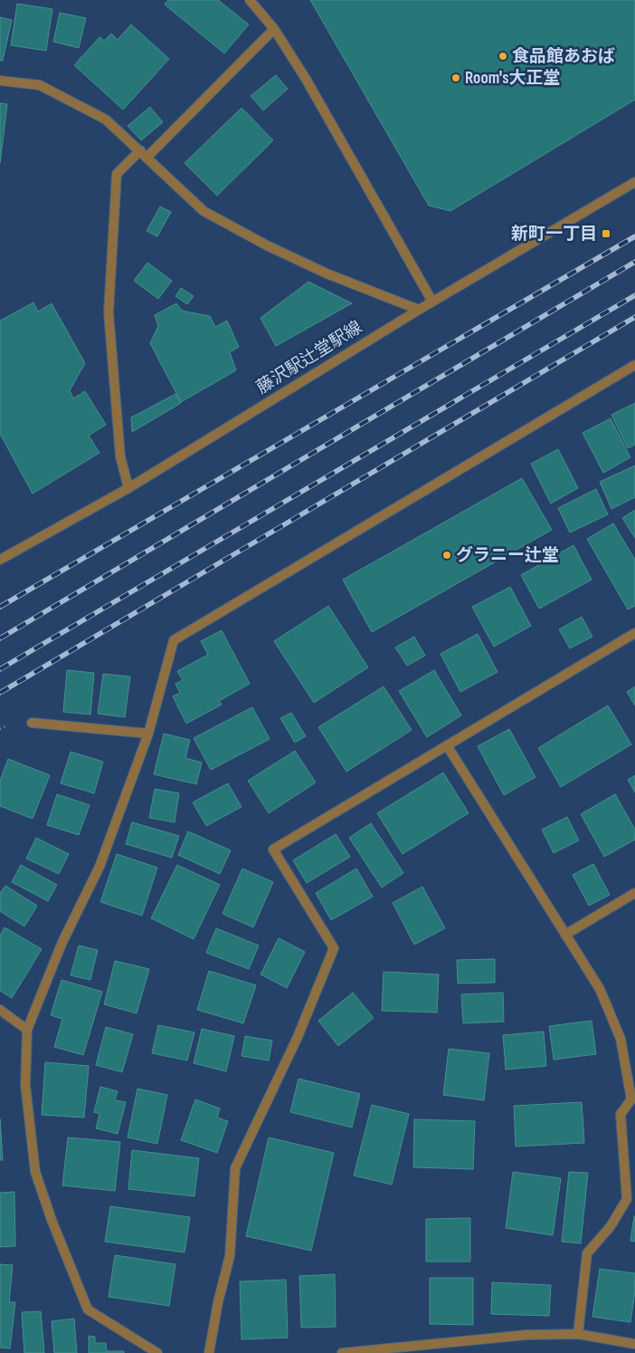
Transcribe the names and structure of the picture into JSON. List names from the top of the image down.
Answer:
{
  "streets": {
    "street": ["藤沢駅辻堂駅線"]
  },
  "places": {
    "other": ["食品館あおば", "Room's大正堂", "グラニー辻堂"],
    "transit": ["新町一丁目"]
  }
}
